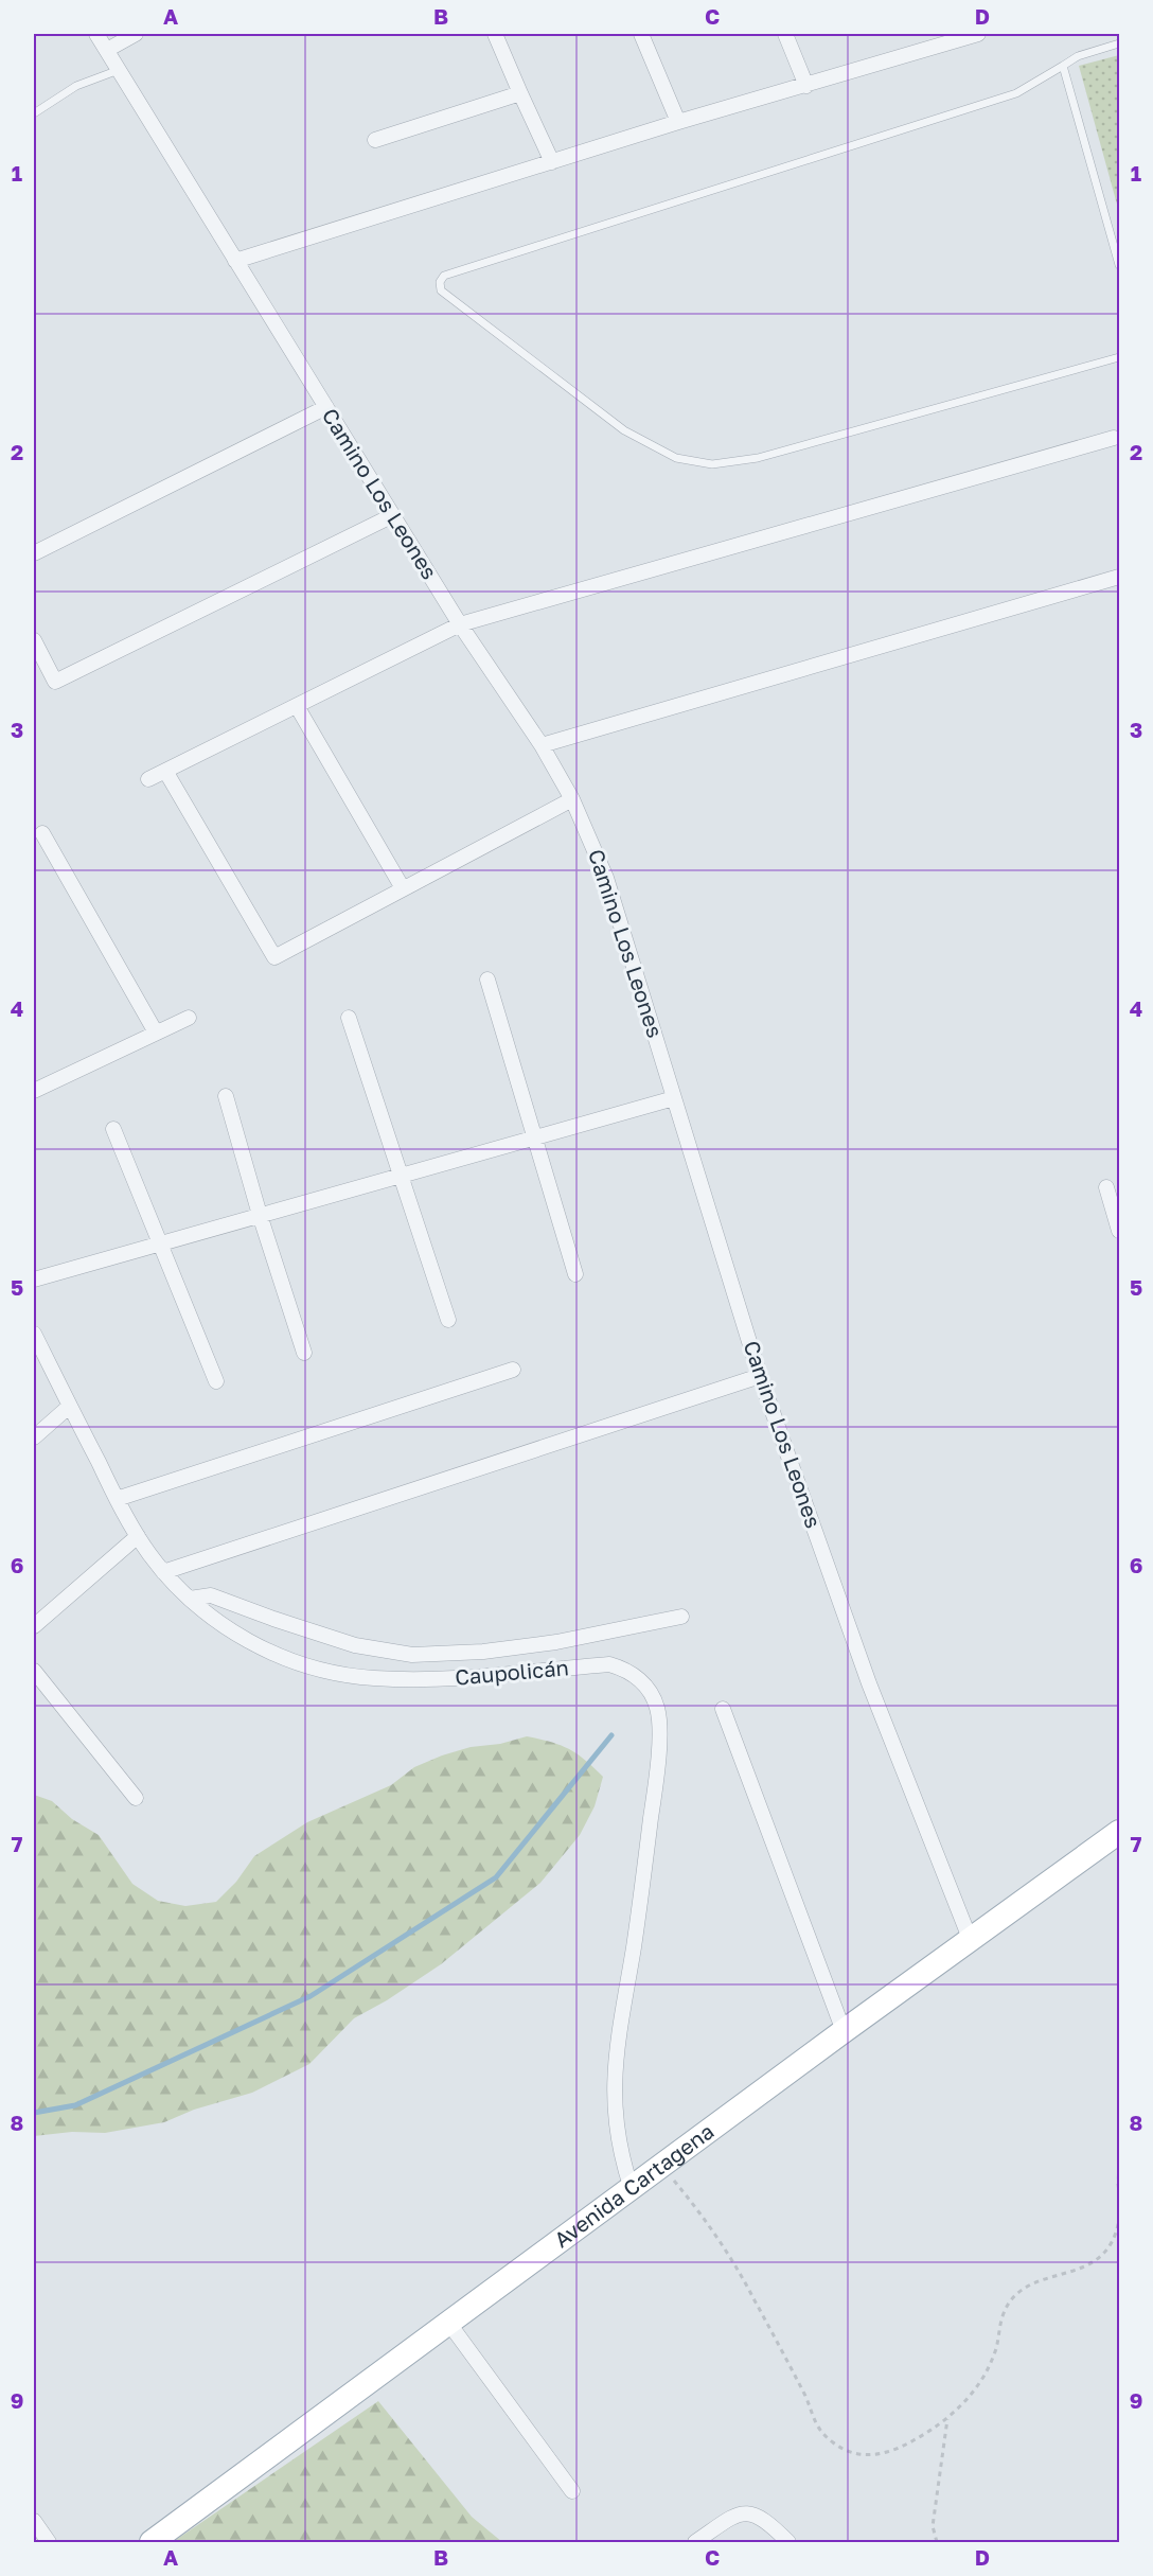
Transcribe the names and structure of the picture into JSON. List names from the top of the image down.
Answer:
{
  "streets": {
    "main road": ["Avenida Cartagena"],
    "street": ["Camino Los Leones", "Caupolicán"]
  },
  "crossings": [
    ["Camino Los Leones", "Avenida Cartagena"],
    ["Caupolicán", "Avenida Cartagena"]
  ],
  "grid": {
    "columns": [
      "A",
      "B",
      "C",
      "D"
    ],
    "rows": [
      "1",
      "2",
      "3",
      "4",
      "5",
      "6",
      "7",
      "8",
      "9"
    ]
  }
}
